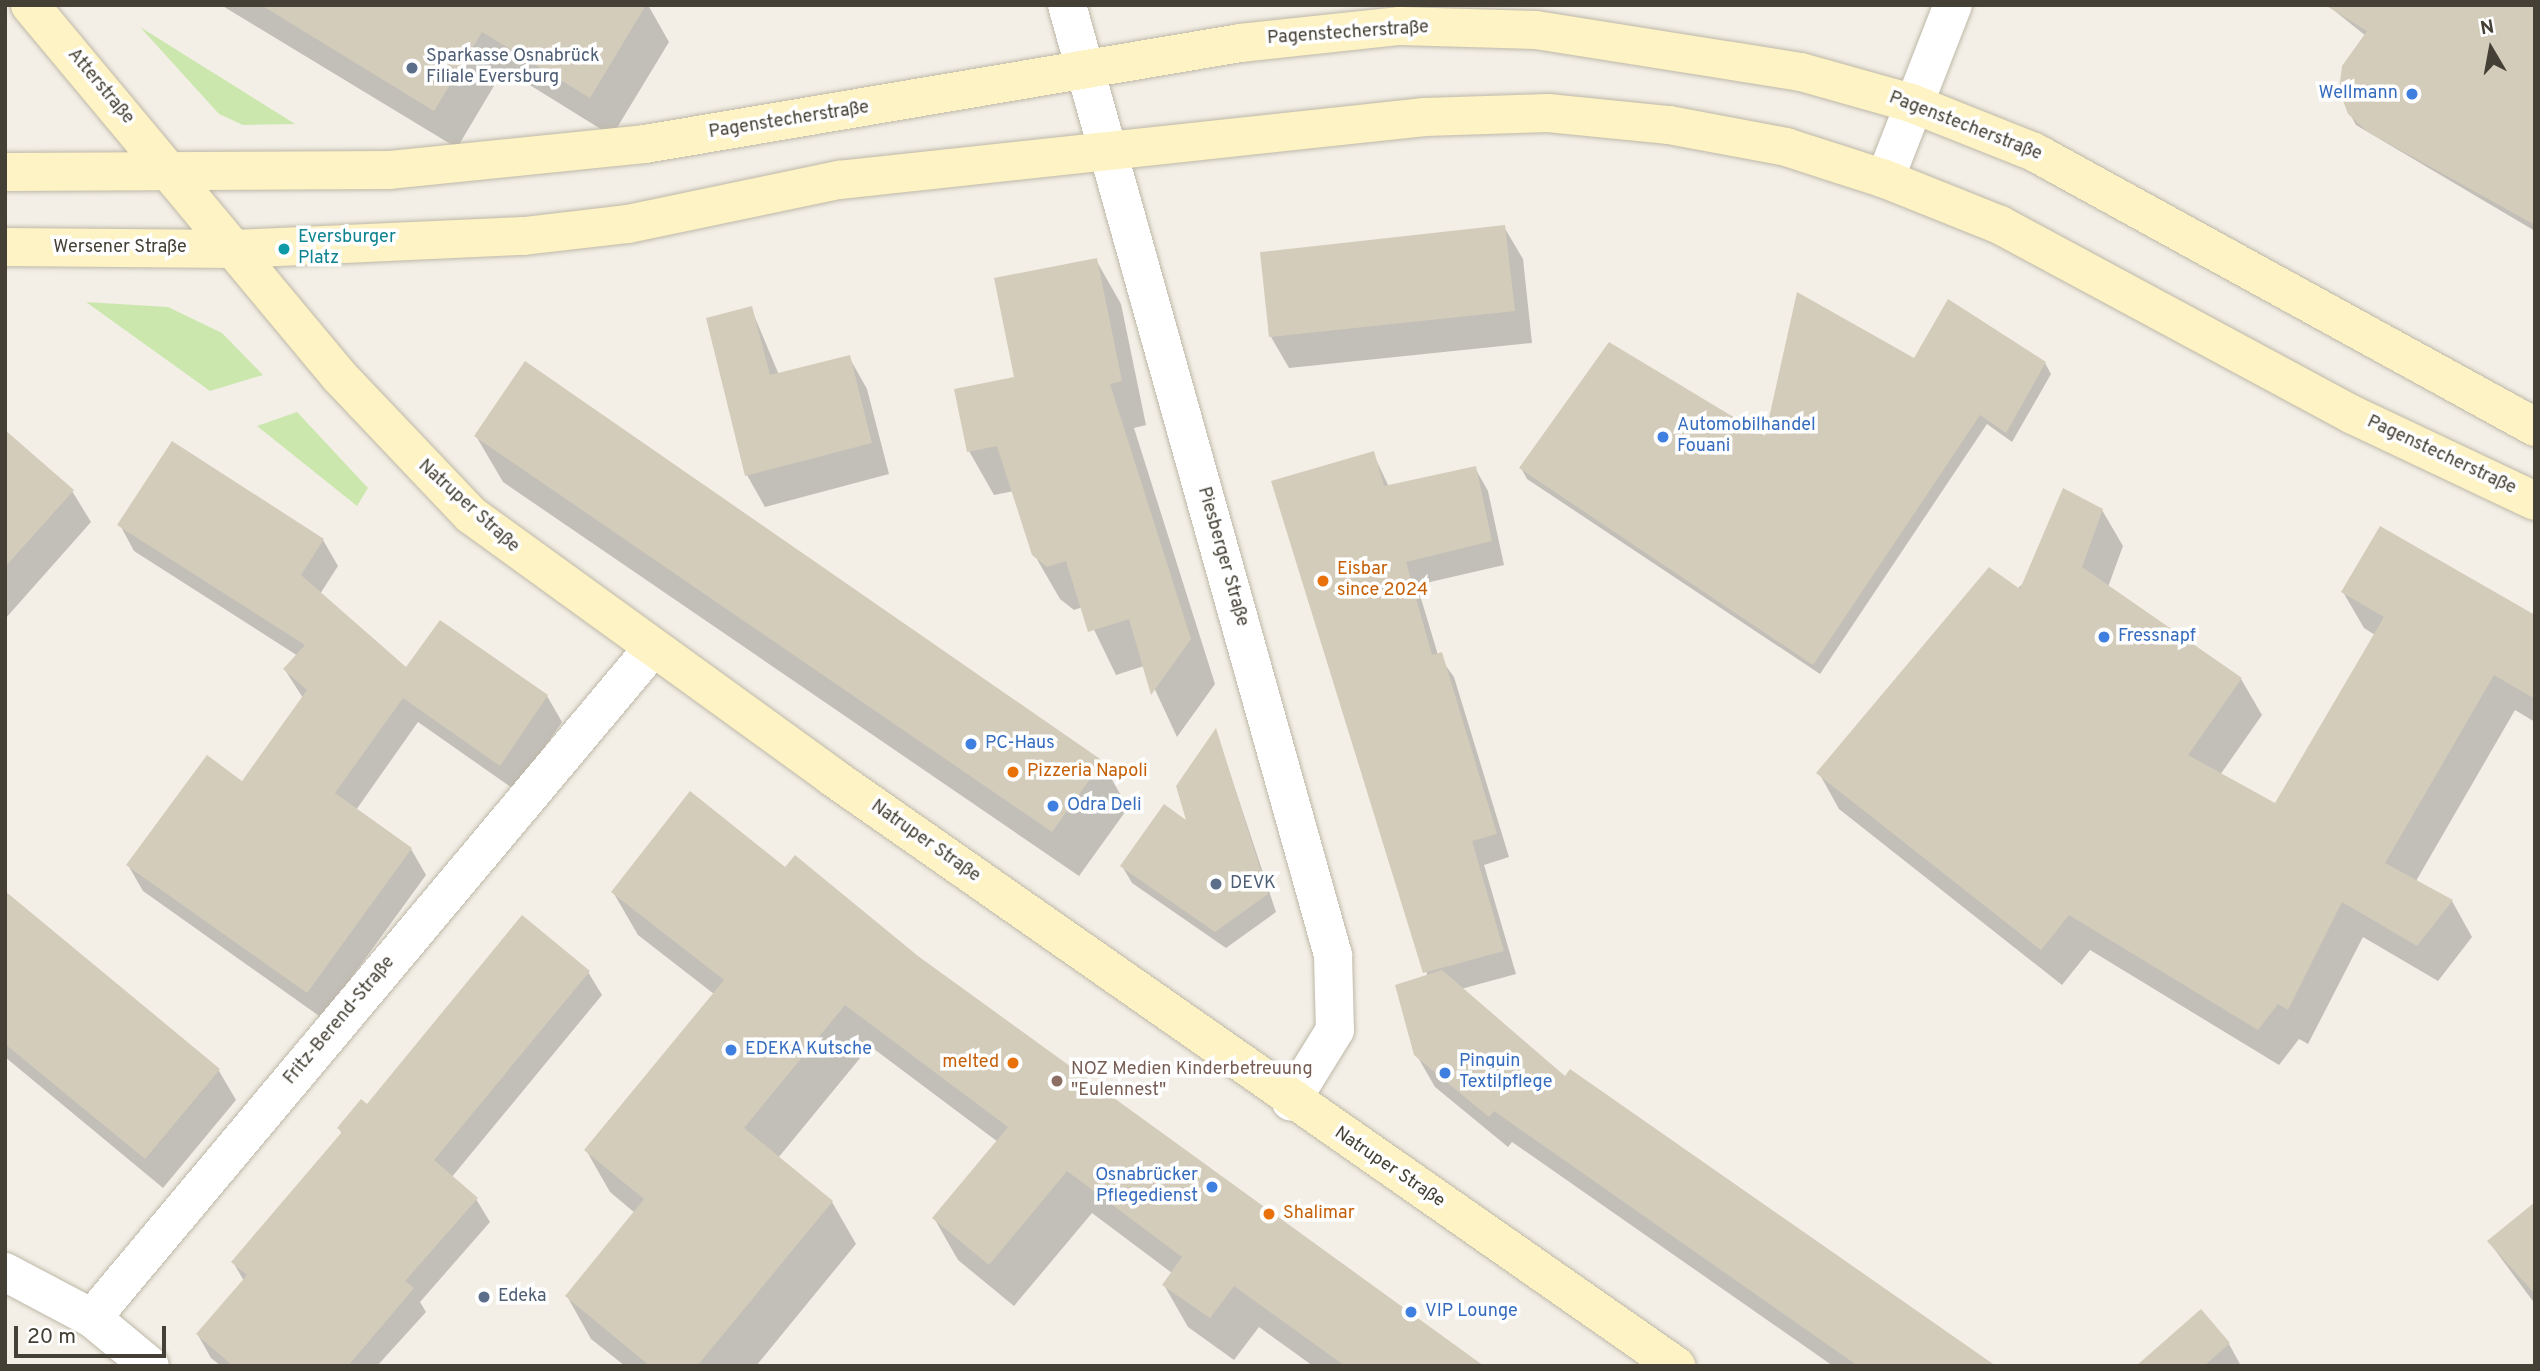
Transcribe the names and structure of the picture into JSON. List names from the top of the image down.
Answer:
{
  "streets": {
    "main road": [
      "Pagenstecherstraße",
      "Atterstraße",
      "Wersener Straße",
      "Natruper Straße"
    ],
    "street": ["Piesberger Straße", "Fritz-Berend-Straße"]
  },
  "crossings": [
    ["Pagenstecherstraße", "Atterstraße"],
    ["Pagenstecherstraße", "Wersener Straße"],
    ["Pagenstecherstraße", "Natruper Straße"],
    ["Pagenstecherstraße", "Piesberger Straße"],
    ["Wersener Straße", "Natruper Straße"],
    ["Natruper Straße", "Piesberger Straße"],
    ["Natruper Straße", "Fritz-Berend-Straße"]
  ],
  "places": [
    "Sparkasse Osnabrück Filiale Eversburg",
    "Wellmann",
    "Eversburger Platz",
    "Automobilhandel Fouani",
    "Eisbar since 2024",
    "Fressnapf",
    "PC-Haus",
    "Pizzeria Napoli",
    "Odra Deli",
    "DEVK",
    "EDEKA Kutsche",
    "melted",
    "Pinguin Textilpflege",
    "NOZ Medien Kinderbetreuung \"Eulennest\"",
    "Osnabrücker Pflegedienst",
    "Shalimar",
    "Edeka",
    "VIP Lounge"
  ],
  "scale_bar": "20 m",
  "north": "top"
}
